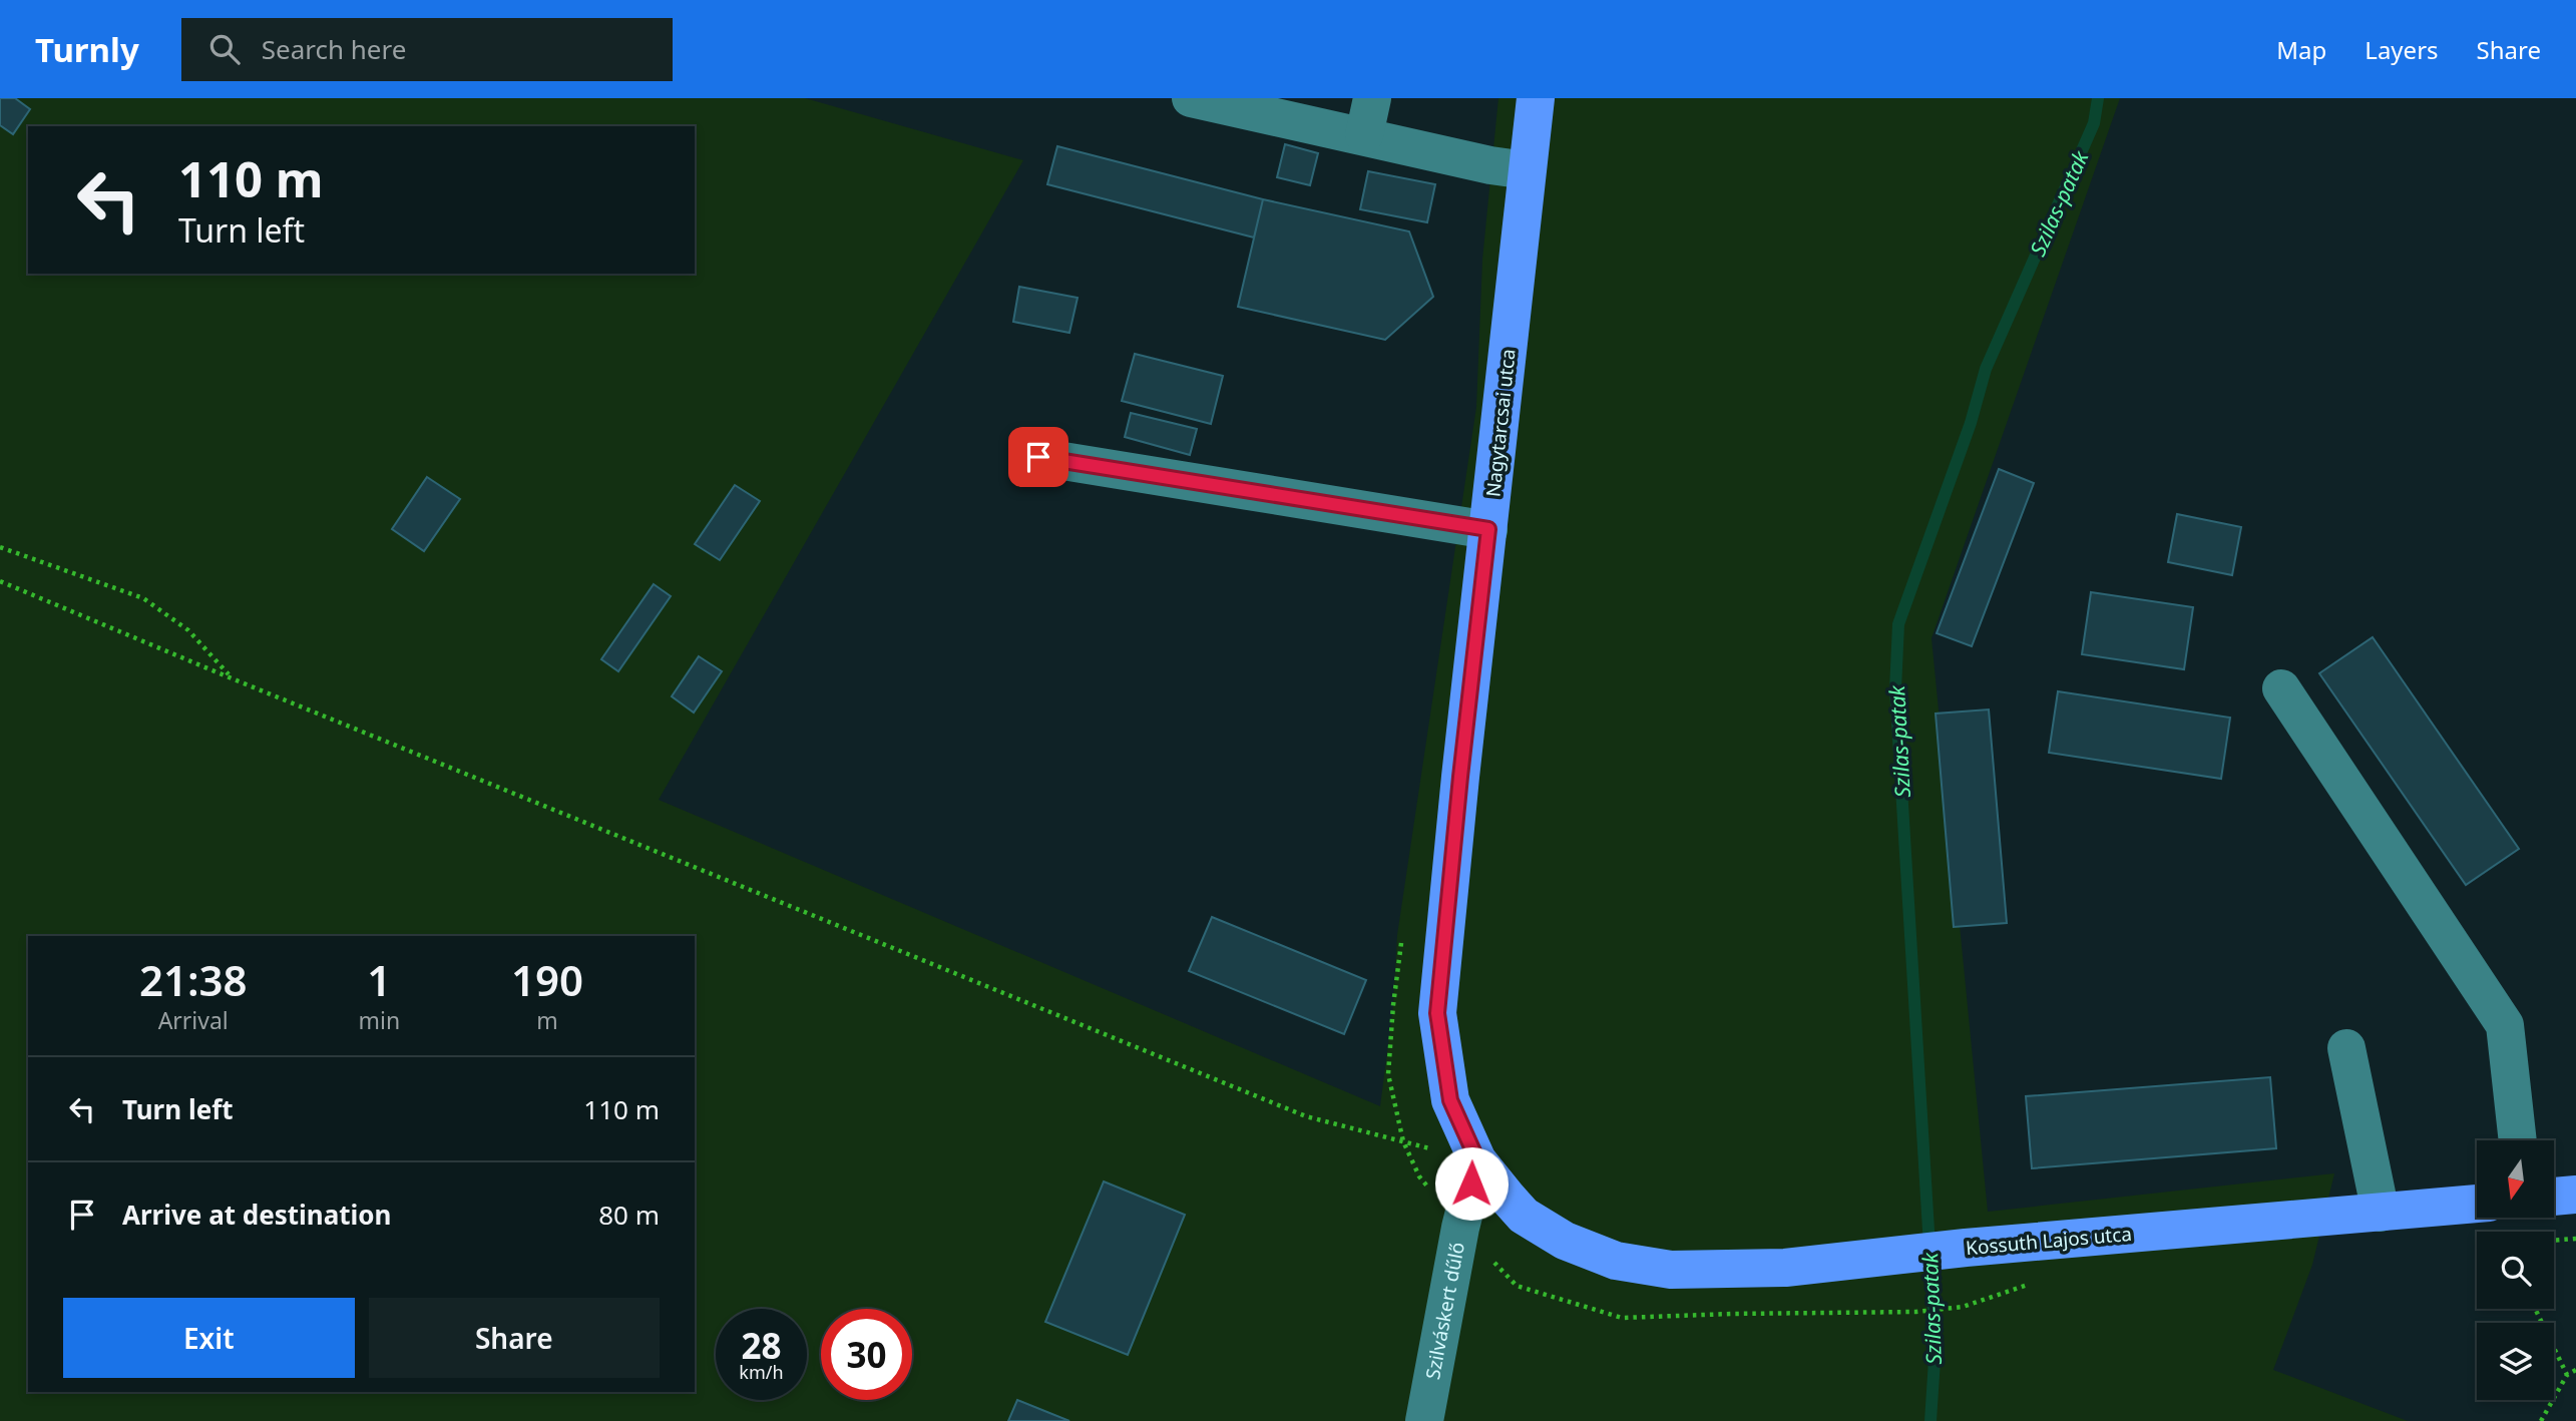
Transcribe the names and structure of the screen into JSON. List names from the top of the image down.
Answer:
{
  "streets": {
    "main road": ["Nagytarcsai utca", "Kossuth Lajos utca"],
    "street": ["Szilváskert dűlő"]
  },
  "crossings": [
    ["Nagytarcsai utca", "Kossuth Lajos utca"],
    ["Nagytarcsai utca", "Szilváskert dűlő"],
    ["Kossuth Lajos utca", "Szilváskert dűlő"]
  ],
  "water": ["Szilas-patak"],
  "north": "bottom",
  "page": {
    "header": "Turnly",
    "search": "Search here",
    "nav": ["Map", "Layers", "Share"],
    "turn": ["110 m", "Turn left"],
    "eta": [
      "21:38",
      "Arrival",
      "1",
      "min",
      "190",
      "m"
    ],
    "list": [
      {
        "name": "Turn left",
        "value": "110 m"
      },
      {
        "name": "Arrive at destination",
        "value": "80 m"
      }
    ],
    "buttons": ["Exit", "Share"],
    "speed": "28 km/h",
    "limit": "30"
  }
}
